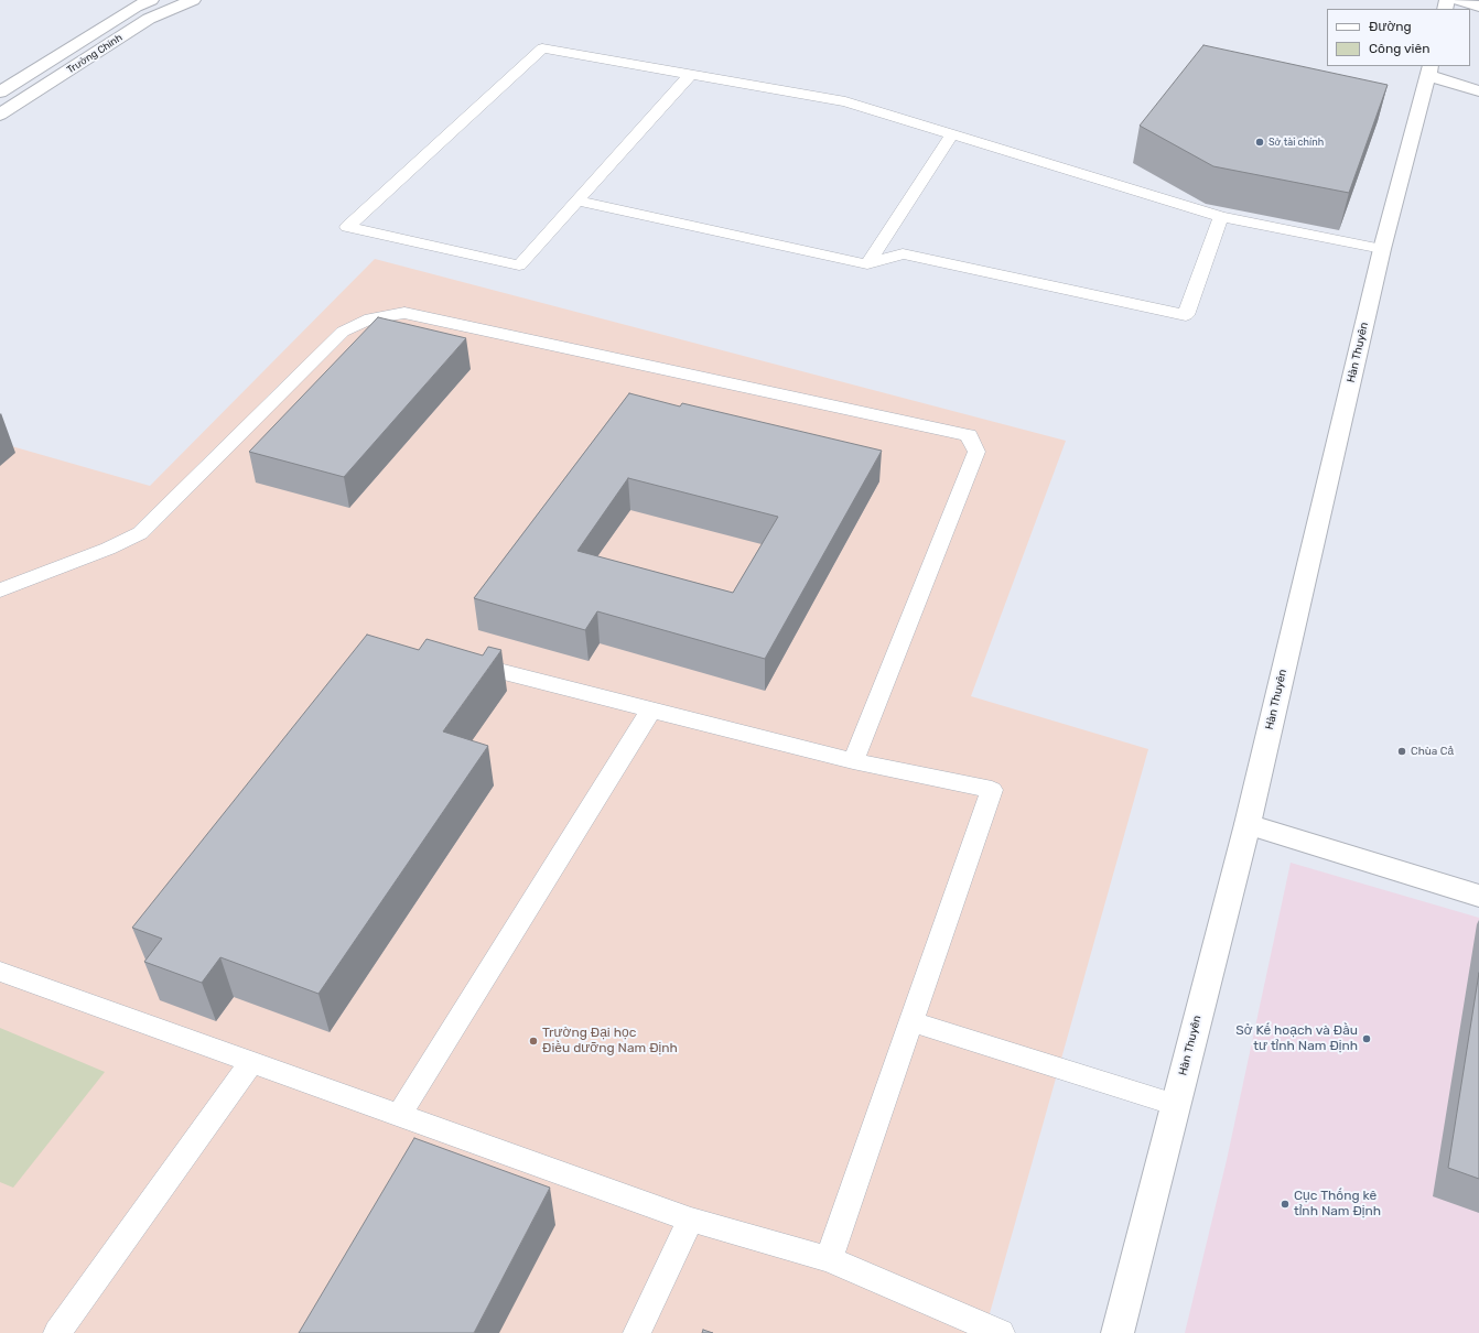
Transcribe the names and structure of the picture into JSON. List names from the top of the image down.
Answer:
{
  "streets": {
    "street": ["Trường Chinh", "Hàn Thuyên"]
  },
  "places": [
    "Sở tài chính",
    "Chùa Cả",
    "Sở Kế hoạch và Đầu tư tỉnh Nam Định",
    "Trường Đại học Điều dưỡng Nam Định",
    "Cục Thống kê tỉnh Nam Định"
  ],
  "legend": ["Đường", "Công viên"]
}
